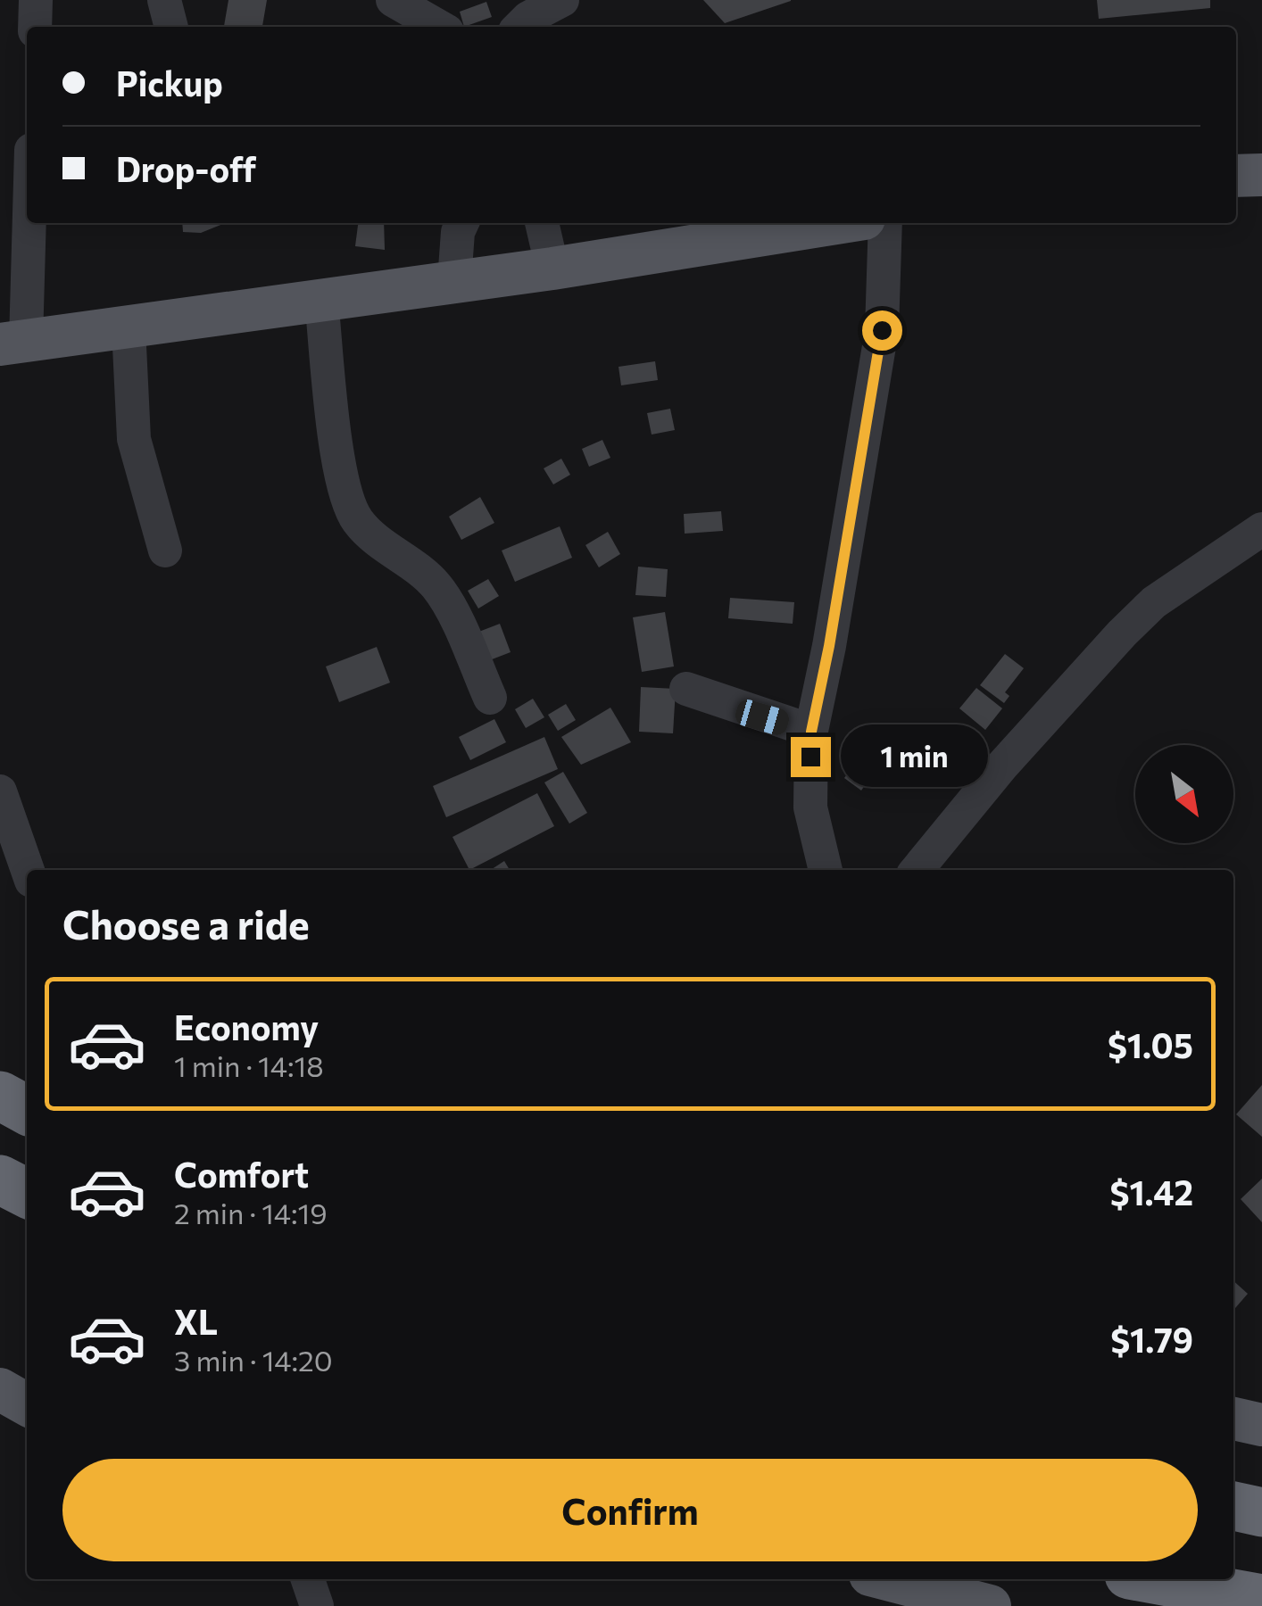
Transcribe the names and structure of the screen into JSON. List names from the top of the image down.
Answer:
{
  "north": "bottom right",
  "page": {
    "banner": ["Pickup", "Drop-off"],
    "bubble": "1 min",
    "heading": "Choose a ride",
    "list": [
      {
        "name": "Economy",
        "note": "1 min · 14:18",
        "value": "$1.05"
      },
      {
        "name": "Comfort",
        "note": "2 min · 14:19",
        "value": "$1.42"
      },
      {
        "name": "XL",
        "note": "3 min · 14:20",
        "value": "$1.79"
      }
    ],
    "buttons": "Confirm"
  }
}
